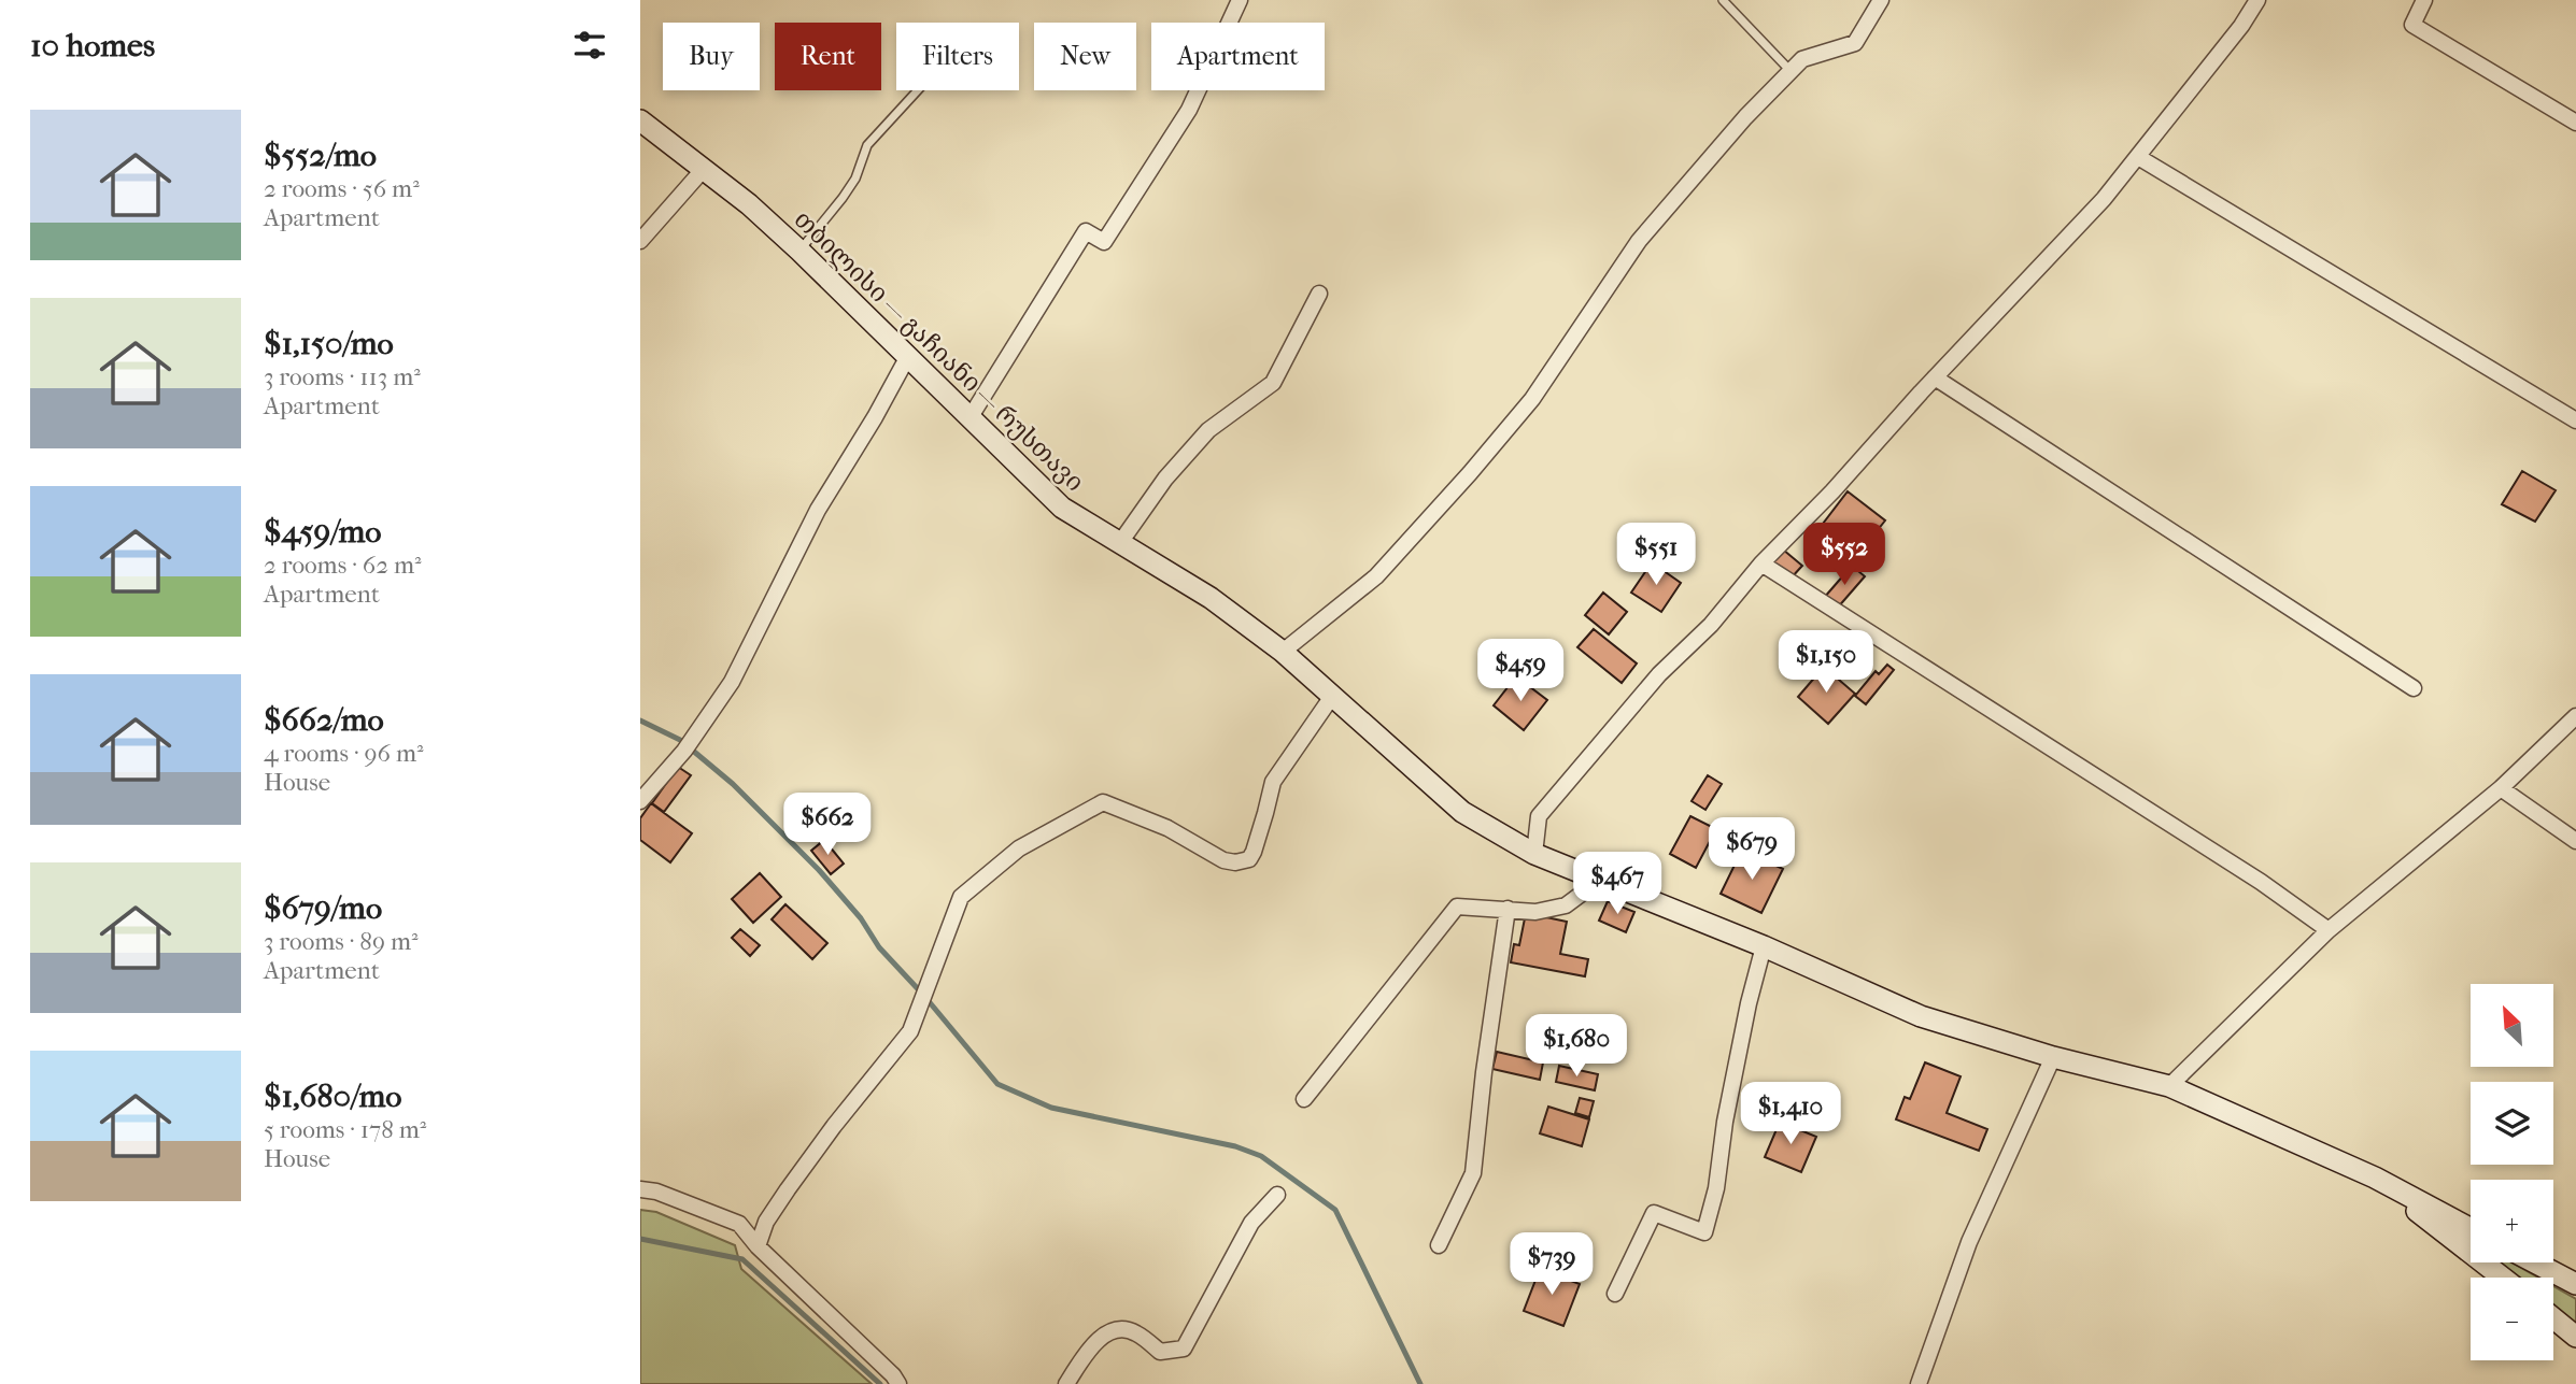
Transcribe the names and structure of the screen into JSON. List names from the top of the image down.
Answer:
{
  "streets": {
    "main road": ["თბილისი — გაჩიანი — რუსთავი"]
  },
  "north": "top left",
  "page": {
    "heading": "10 homes",
    "chip": [
      "Buy",
      "Rent",
      "Filters",
      "New",
      "Apartment"
    ],
    "list": [
      {
        "name": "$552/mo",
        "note": "2 rooms · 56 m² · Apartment"
      },
      {
        "name": "$1,150/mo",
        "note": "3 rooms · 113 m² · Apartment"
      },
      {
        "name": "$459/mo",
        "note": "2 rooms · 62 m² · Apartment"
      },
      {
        "name": "$662/mo",
        "note": "4 rooms · 96 m² · House"
      },
      {
        "name": "$679/mo",
        "note": "3 rooms · 89 m² · Apartment"
      },
      {
        "name": "$1,680/mo",
        "note": "5 rooms · 178 m² · House"
      }
    ],
    "price": [
      "$551",
      "$552",
      "$1,150",
      "$459",
      "$662",
      "$679",
      "$467",
      "$1,680",
      "$1,410",
      "$739"
    ],
    "map_buttons": ["+", "−"]
  }
}
